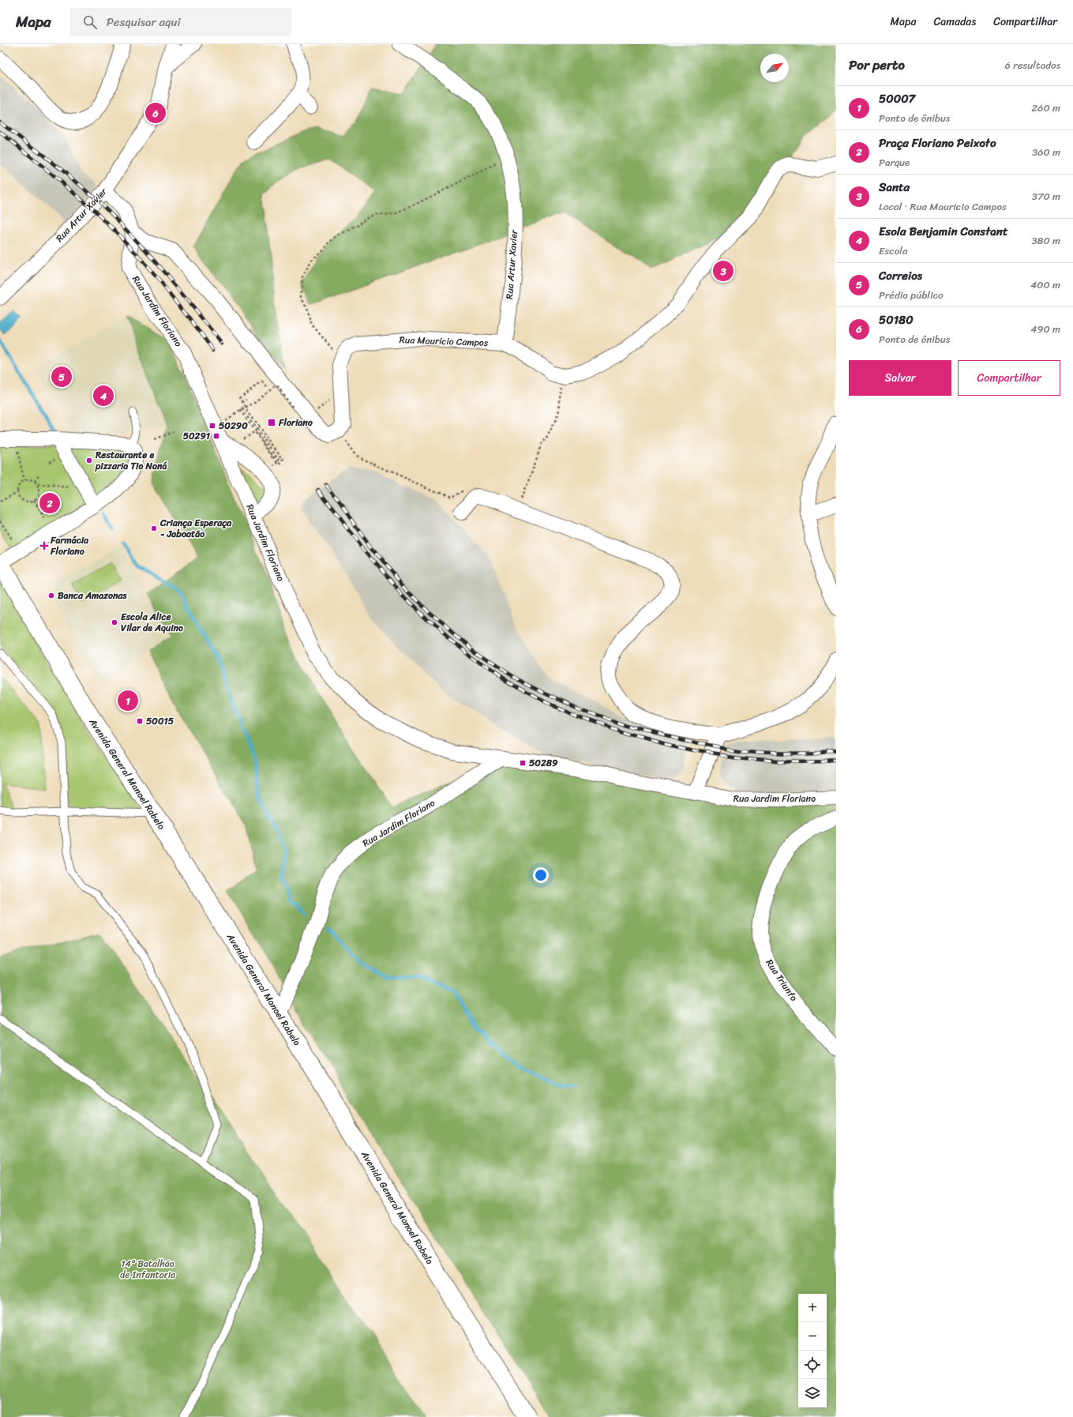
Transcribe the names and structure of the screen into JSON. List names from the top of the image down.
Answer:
{
  "streets": {
    "main road": ["Avenida General Manoel Rabelo"],
    "street": [
      "Rua Artur Xavier",
      "Rua Jardim Floriano",
      "Rua Mauricio Campos",
      "Rua Triunfo"
    ]
  },
  "crossings": [
    ["Rua Artur Xavier", "Rua Mauricio Campos"],
    ["Rua Jardim Floriano", "Avenida General Manoel Rabelo"]
  ],
  "parks": ["14° Batalhão de Infantaria"],
  "places": {
    "transit": [
      "Floriano",
      "50290",
      "50291",
      "50015",
      "50289"
    ],
    "other": [
      "Restaurante e pizzaria Tio Naná",
      "Criança Esperaça - Jaboatão",
      "Banca Amazonas",
      "Escola Alice Vilar de Aquino"
    ],
    "health": ["Farmácia Floriano"]
  },
  "north": "top right",
  "page": {
    "header": "Mapa",
    "search": "Pesquisar aqui",
    "nav": ["Mapa", "Camadas", "Compartilhar"],
    "heading": ["Por perto", "6 resultados"],
    "list": [
      {
        "mark": "1",
        "name": "50007",
        "note": "Ponto de ônibus",
        "value": "260 m"
      },
      {
        "mark": "2",
        "name": "Praça Floriano Peixoto",
        "note": "Parque",
        "value": "360 m"
      },
      {
        "mark": "3",
        "name": "Santa",
        "note": "Local · Rua Mauricio Campos",
        "value": "370 m"
      },
      {
        "mark": "4",
        "name": "Esola Benjamin Constant",
        "note": "Escola",
        "value": "380 m"
      },
      {
        "mark": "5",
        "name": "Correios",
        "note": "Prédio público",
        "value": "400 m"
      },
      {
        "mark": "6",
        "name": "50180",
        "note": "Ponto de ônibus",
        "value": "490 m"
      }
    ],
    "pins": [
      "6",
      "3",
      "5",
      "4",
      "2",
      "1"
    ],
    "buttons": ["Salvar", "Compartilhar"],
    "map_buttons": ["+", "−"]
  }
}
